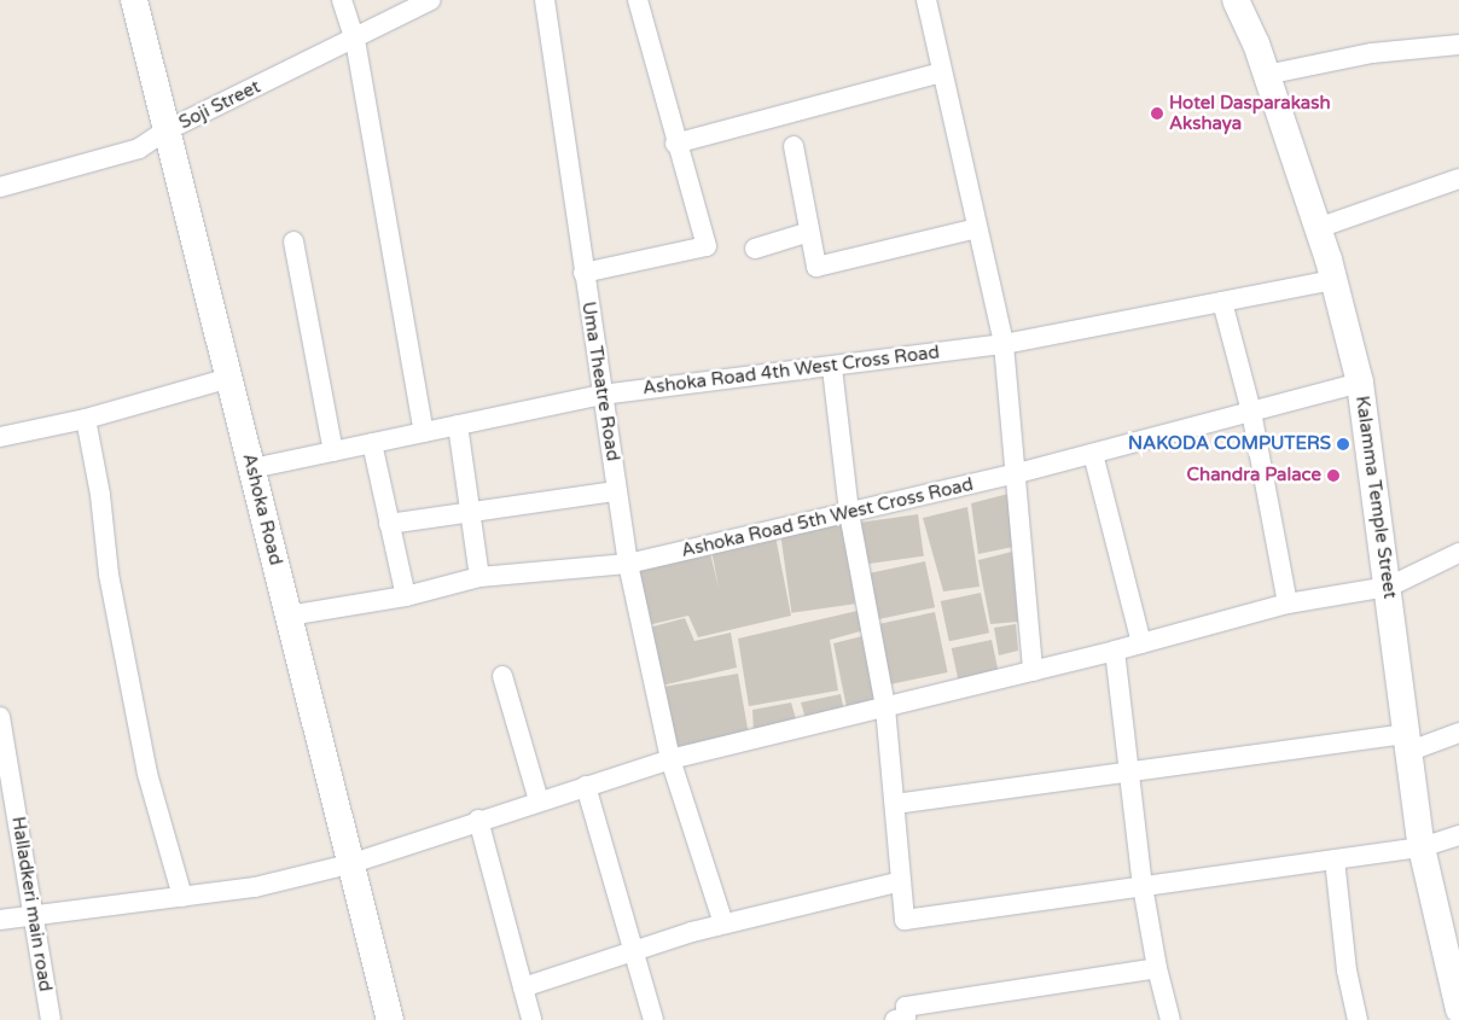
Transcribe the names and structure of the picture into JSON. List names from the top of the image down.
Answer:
{
  "streets": {
    "main road": ["Kalamma Temple Street", "Ashoka Road"],
    "street": [
      "Soji Street",
      "Ashoka Road 4th West Cross Road",
      "Uma Theatre Road",
      "Ashoka Road 5th West Cross Road",
      "Halladkeri main road"
    ]
  },
  "crossings": [
    ["Soji Street", "Ashoka Road"],
    ["Ashoka Road 4th West Cross Road", "Uma Theatre Road"],
    ["Ashoka Road 4th West Cross Road", "Kalamma Temple Street"],
    ["Ashoka Road 4th West Cross Road", "Ashoka Road"],
    ["Uma Theatre Road", "Ashoka Road 5th West Cross Road"],
    ["Kalamma Temple Street", "Ashoka Road 5th West Cross Road"],
    ["Ashoka Road", "Ashoka Road 5th West Cross Road"]
  ],
  "places": ["Hotel Dasparakash Akshaya", "NAKODA COMPUTERS", "Chandra Palace"]
}
